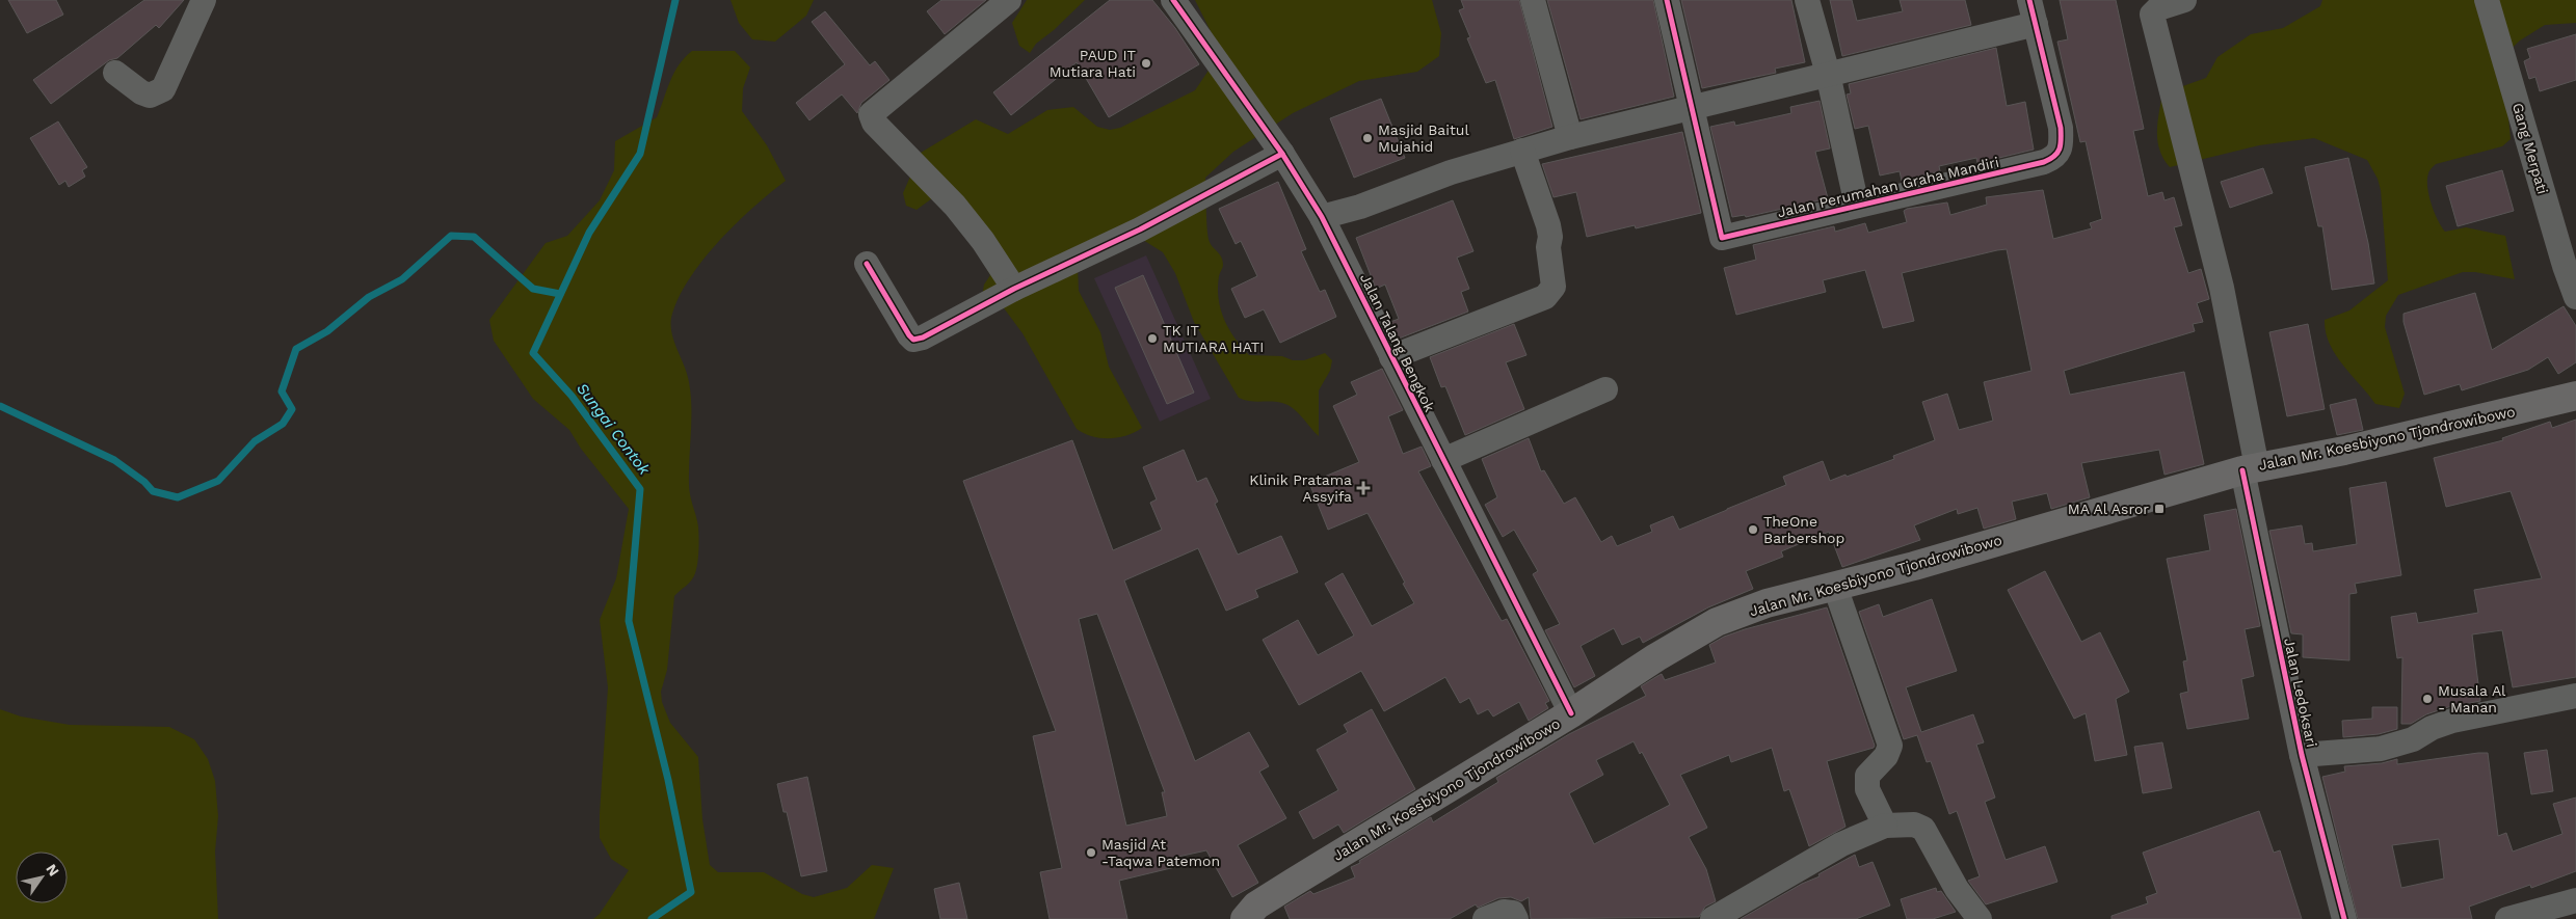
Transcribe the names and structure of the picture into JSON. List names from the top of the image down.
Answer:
{
  "streets": {
    "main road": ["Jalan Mr. Koesbiyono Tjondrowibowo"],
    "street": [
      "Gang Merpati",
      "Jalan Perumahan Graha Mandiri",
      "Jalan Talang Bengkok",
      "Jalan Ledoksari"
    ]
  },
  "crossings": [
    ["Jalan Talang Bengkok", "Jalan Mr. Koesbiyono Tjondrowibowo"],
    ["Jalan Mr. Koesbiyono Tjondrowibowo", "Jalan Ledoksari"]
  ],
  "water": ["Sungai Contok"],
  "places": {
    "other": [
      "PAUD IT Mutiara Hati",
      "Masjid Baitul Mujahid",
      "TK IT MUTIARA HATI",
      "TheOne Barbershop",
      "Musala Al - Manan",
      "Masjid At -Taqwa Patemon"
    ],
    "health": ["Klinik Pratama Assyifa"],
    "transit": ["MA Al Asror"]
  },
  "north": "top right"
}
